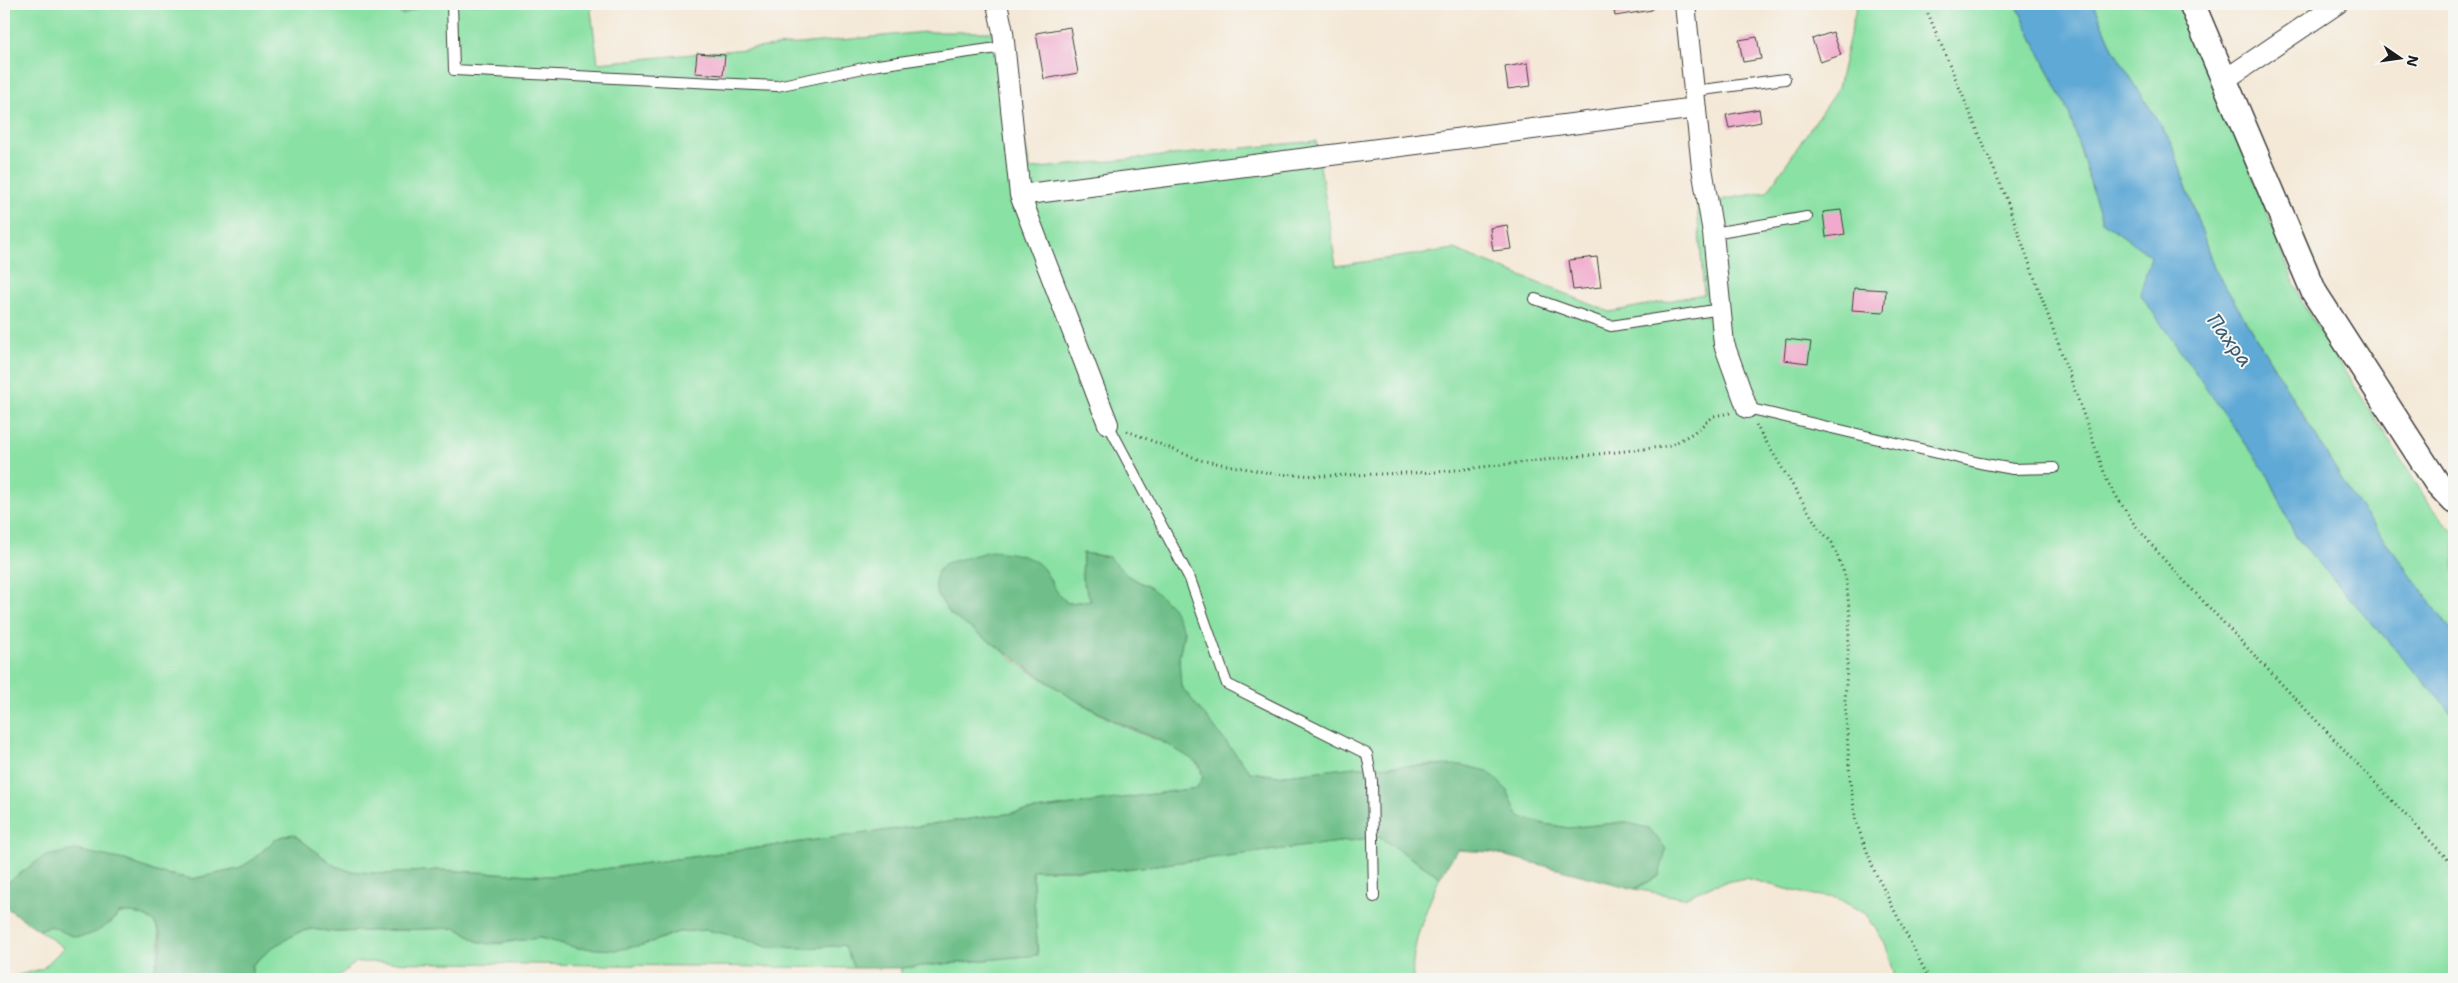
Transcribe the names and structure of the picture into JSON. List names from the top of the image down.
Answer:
{
  "water": ["Пахра"],
  "north": "right"
}
